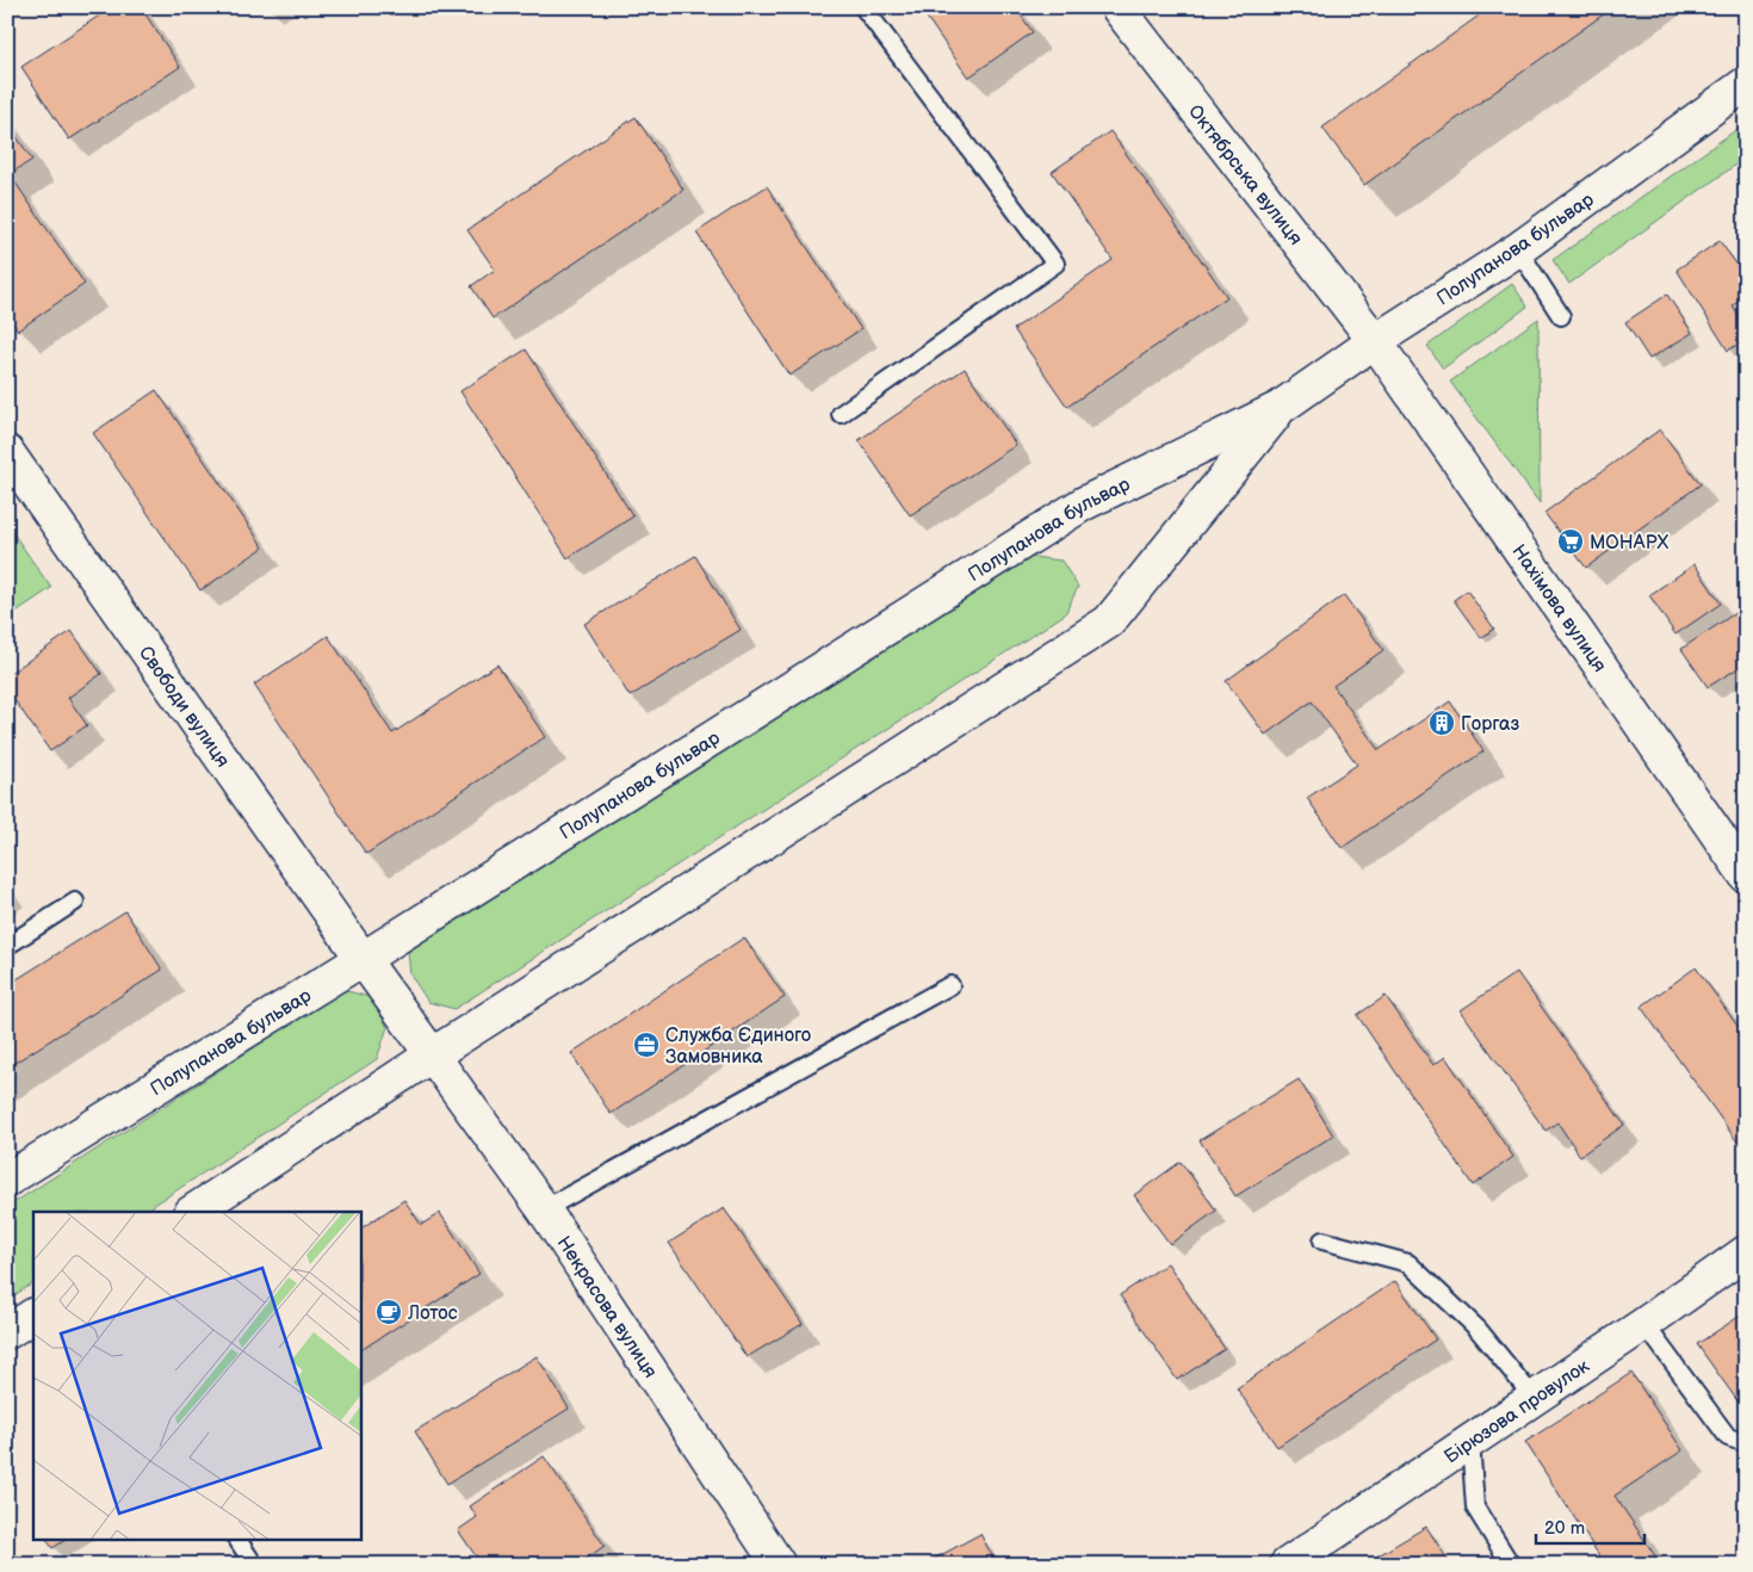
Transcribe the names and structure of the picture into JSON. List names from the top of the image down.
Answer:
{
  "streets": {
    "street": [
      "Октябрська вулиця",
      "Полупанова бульвар",
      "Нахімова вулиця",
      "Свободи вулиця",
      "Некрасова вулиця",
      "Бірюзова провулок"
    ]
  },
  "crossings": [
    ["Октябрська вулиця", "Полупанова бульвар"],
    ["Октябрська вулиця", "Нахімова вулиця"],
    ["Полупанова бульвар", "Нахімова вулиця"],
    ["Полупанова бульвар", "Свободи вулиця"],
    ["Полупанова бульвар", "Некрасова вулиця"],
    ["Свободи вулиця", "Некрасова вулиця"]
  ],
  "places": {
    "supermarket": ["МОНАРХ"],
    "building": ["Горгаз"],
    "office": ["Служба Єдиного Замовника"],
    "cafe": ["Лотос"]
  },
  "scale_bar": "20 m"
}
